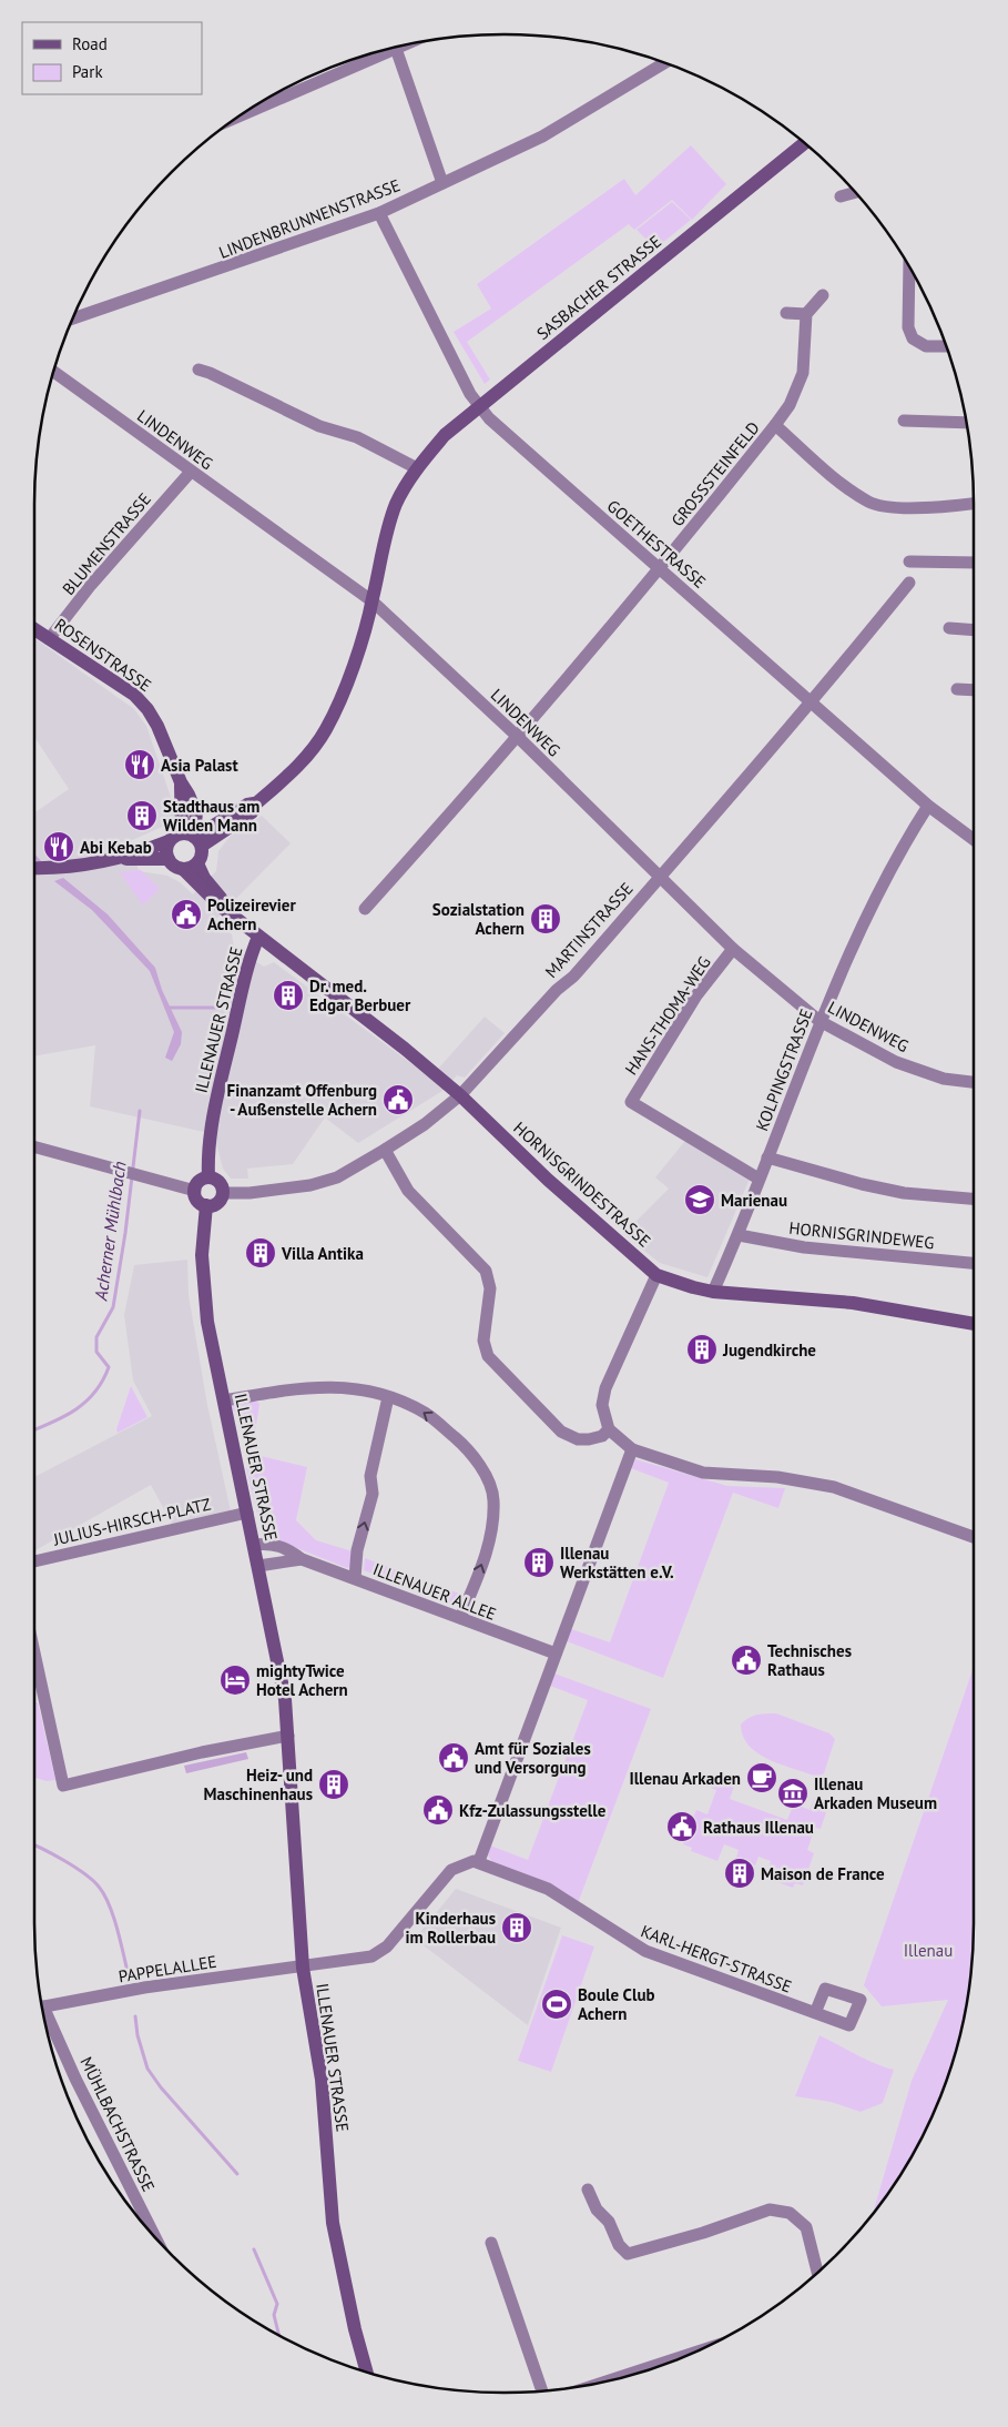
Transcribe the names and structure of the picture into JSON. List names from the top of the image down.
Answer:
{
  "streets": {
    "main road": [
      "SASBACHER STRASSE",
      "ROSENSTRASSE",
      "ILLENAUER STRASSE",
      "HORNISGRINDESTRASSE"
    ],
    "street": [
      "LINDENBRUNNENSTRASSE",
      "LINDENWEG",
      "GROSSSTEINFELD",
      "BLUMENSTRASSE",
      "GOETHESTRASSE",
      "MARTINSTRASSE",
      "HANS-THOMA-WEG",
      "KOLPINGSTRASSE",
      "HORNISGRINDEWEG",
      "JULIUS-HIRSCH-PLATZ",
      "ILLENAUER ALLEE",
      "KARL-HERGT-STRASSE",
      "PAPPELALLEE",
      "MÜHLBACHSTRASSE"
    ]
  },
  "crossings": [
    ["LINDENBRUNNENSTRASSE", "GOETHESTRASSE"],
    ["SASBACHER STRASSE", "LINDENWEG"],
    ["SASBACHER STRASSE", "GOETHESTRASSE"],
    ["SASBACHER STRASSE", "ROSENSTRASSE"],
    ["SASBACHER STRASSE", "HORNISGRINDESTRASSE"],
    ["LINDENWEG", "GROSSSTEINFELD"],
    ["LINDENWEG", "BLUMENSTRASSE"],
    ["LINDENWEG", "MARTINSTRASSE"],
    ["LINDENWEG", "HANS-THOMA-WEG"],
    ["LINDENWEG", "KOLPINGSTRASSE"],
    ["GROSSSTEINFELD", "GOETHESTRASSE"],
    ["BLUMENSTRASSE", "ROSENSTRASSE"],
    ["GOETHESTRASSE", "MARTINSTRASSE"],
    ["GOETHESTRASSE", "KOLPINGSTRASSE"],
    ["ROSENSTRASSE", "HORNISGRINDESTRASSE"],
    ["MARTINSTRASSE", "ILLENAUER STRASSE"],
    ["MARTINSTRASSE", "HORNISGRINDESTRASSE"],
    ["HANS-THOMA-WEG", "KOLPINGSTRASSE"],
    ["ILLENAUER STRASSE", "HORNISGRINDESTRASSE"],
    ["ILLENAUER STRASSE", "JULIUS-HIRSCH-PLATZ"],
    ["ILLENAUER STRASSE", "ILLENAUER ALLEE"],
    ["ILLENAUER STRASSE", "PAPPELALLEE"],
    ["KOLPINGSTRASSE", "HORNISGRINDESTRASSE"],
    ["KOLPINGSTRASSE", "HORNISGRINDEWEG"]
  ],
  "water": ["Acherner Mühlbach"],
  "parks": ["Illenau"],
  "places": {
    "restaurant": ["Asia Palast", "Abi Kebab"],
    "building": [
      "Stadthaus am Wilden Mann",
      "Sozialstation Achern",
      "Dr. med. Edgar Berbuer",
      "Villa Antika",
      "Jugendkirche",
      "Illenau Werkstätten e.V.",
      "Heiz- und Maschinenhaus",
      "Maison de France",
      "Kinderhaus im Rollerbau"
    ],
    "public building": [
      "Polizeirevier Achern",
      "Finanzamt Offenburg - Außenstelle Achern",
      "Technisches Rathaus",
      "Amt für Soziales und Versorgung",
      "Kfz-Zulassungsstelle",
      "Rathaus Illenau"
    ],
    "school or university": ["Marienau"],
    "hotel": ["mightyTwice Hotel Achern"],
    "cafe": ["Illenau Arkaden"],
    "museum": ["Illenau Arkaden Museum"],
    "sports": ["Boule Club Achern"]
  },
  "legend": ["Road", "Park"]
}
